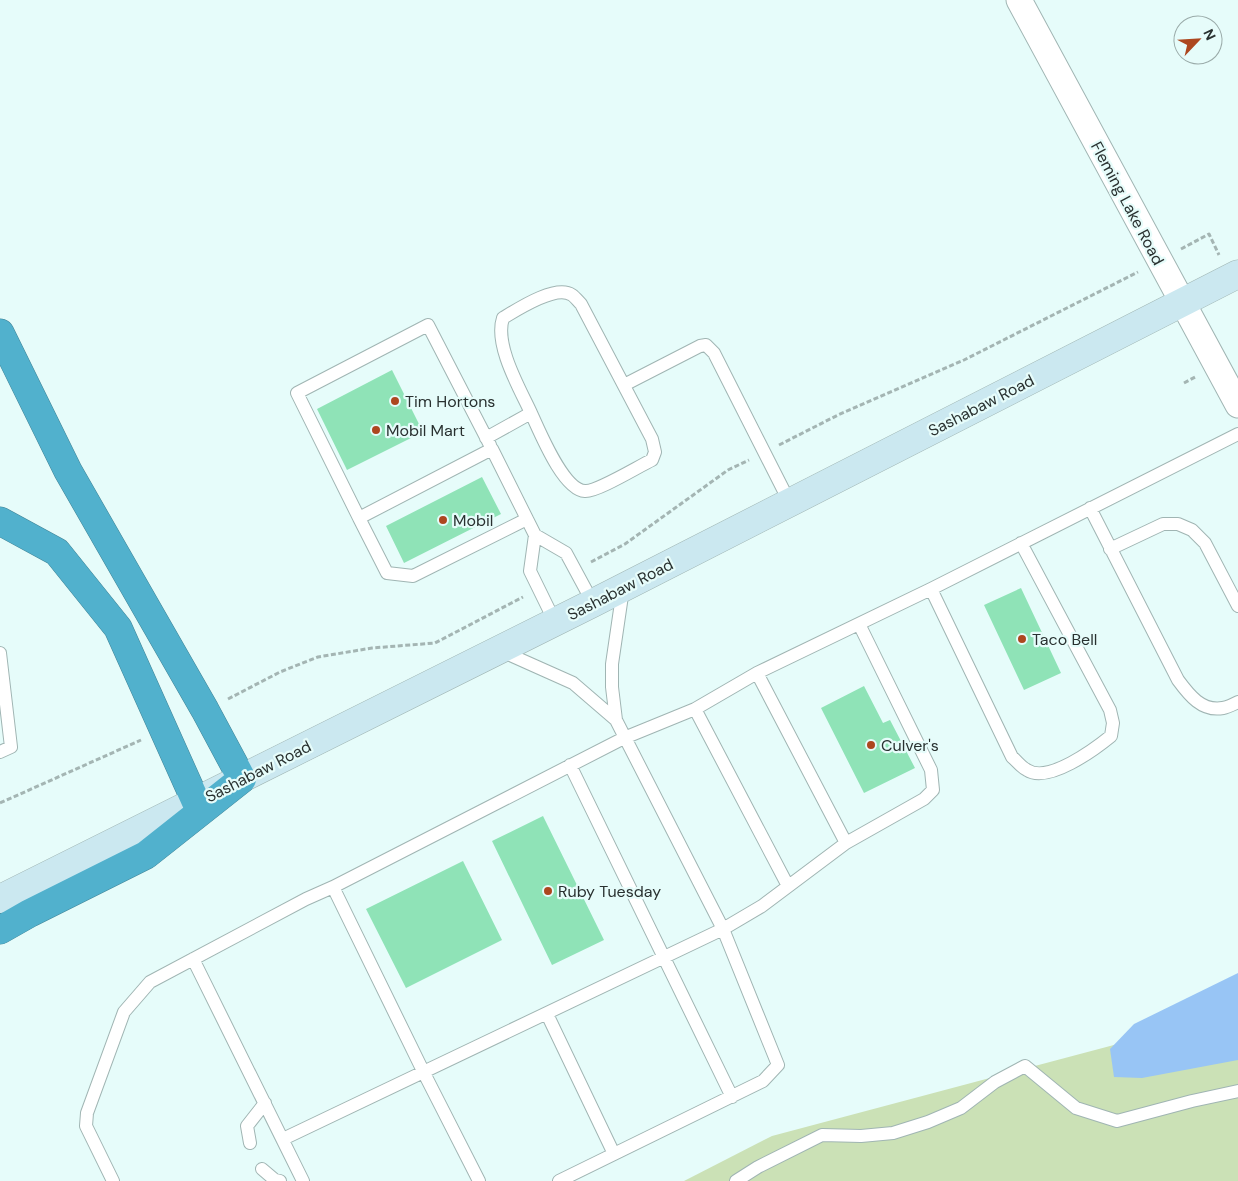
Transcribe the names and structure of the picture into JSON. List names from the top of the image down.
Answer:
{
  "streets": {
    "main road": ["Sashabaw Road"],
    "street": ["Fleming Lake Road"]
  },
  "crossings": [
    ["Fleming Lake Road", "Sashabaw Road"]
  ],
  "places": [
    "Tim Hortons",
    "Mobil Mart",
    "Mobil",
    "Taco Bell",
    "Culver's",
    "Ruby Tuesday"
  ],
  "north": "top right"
}
